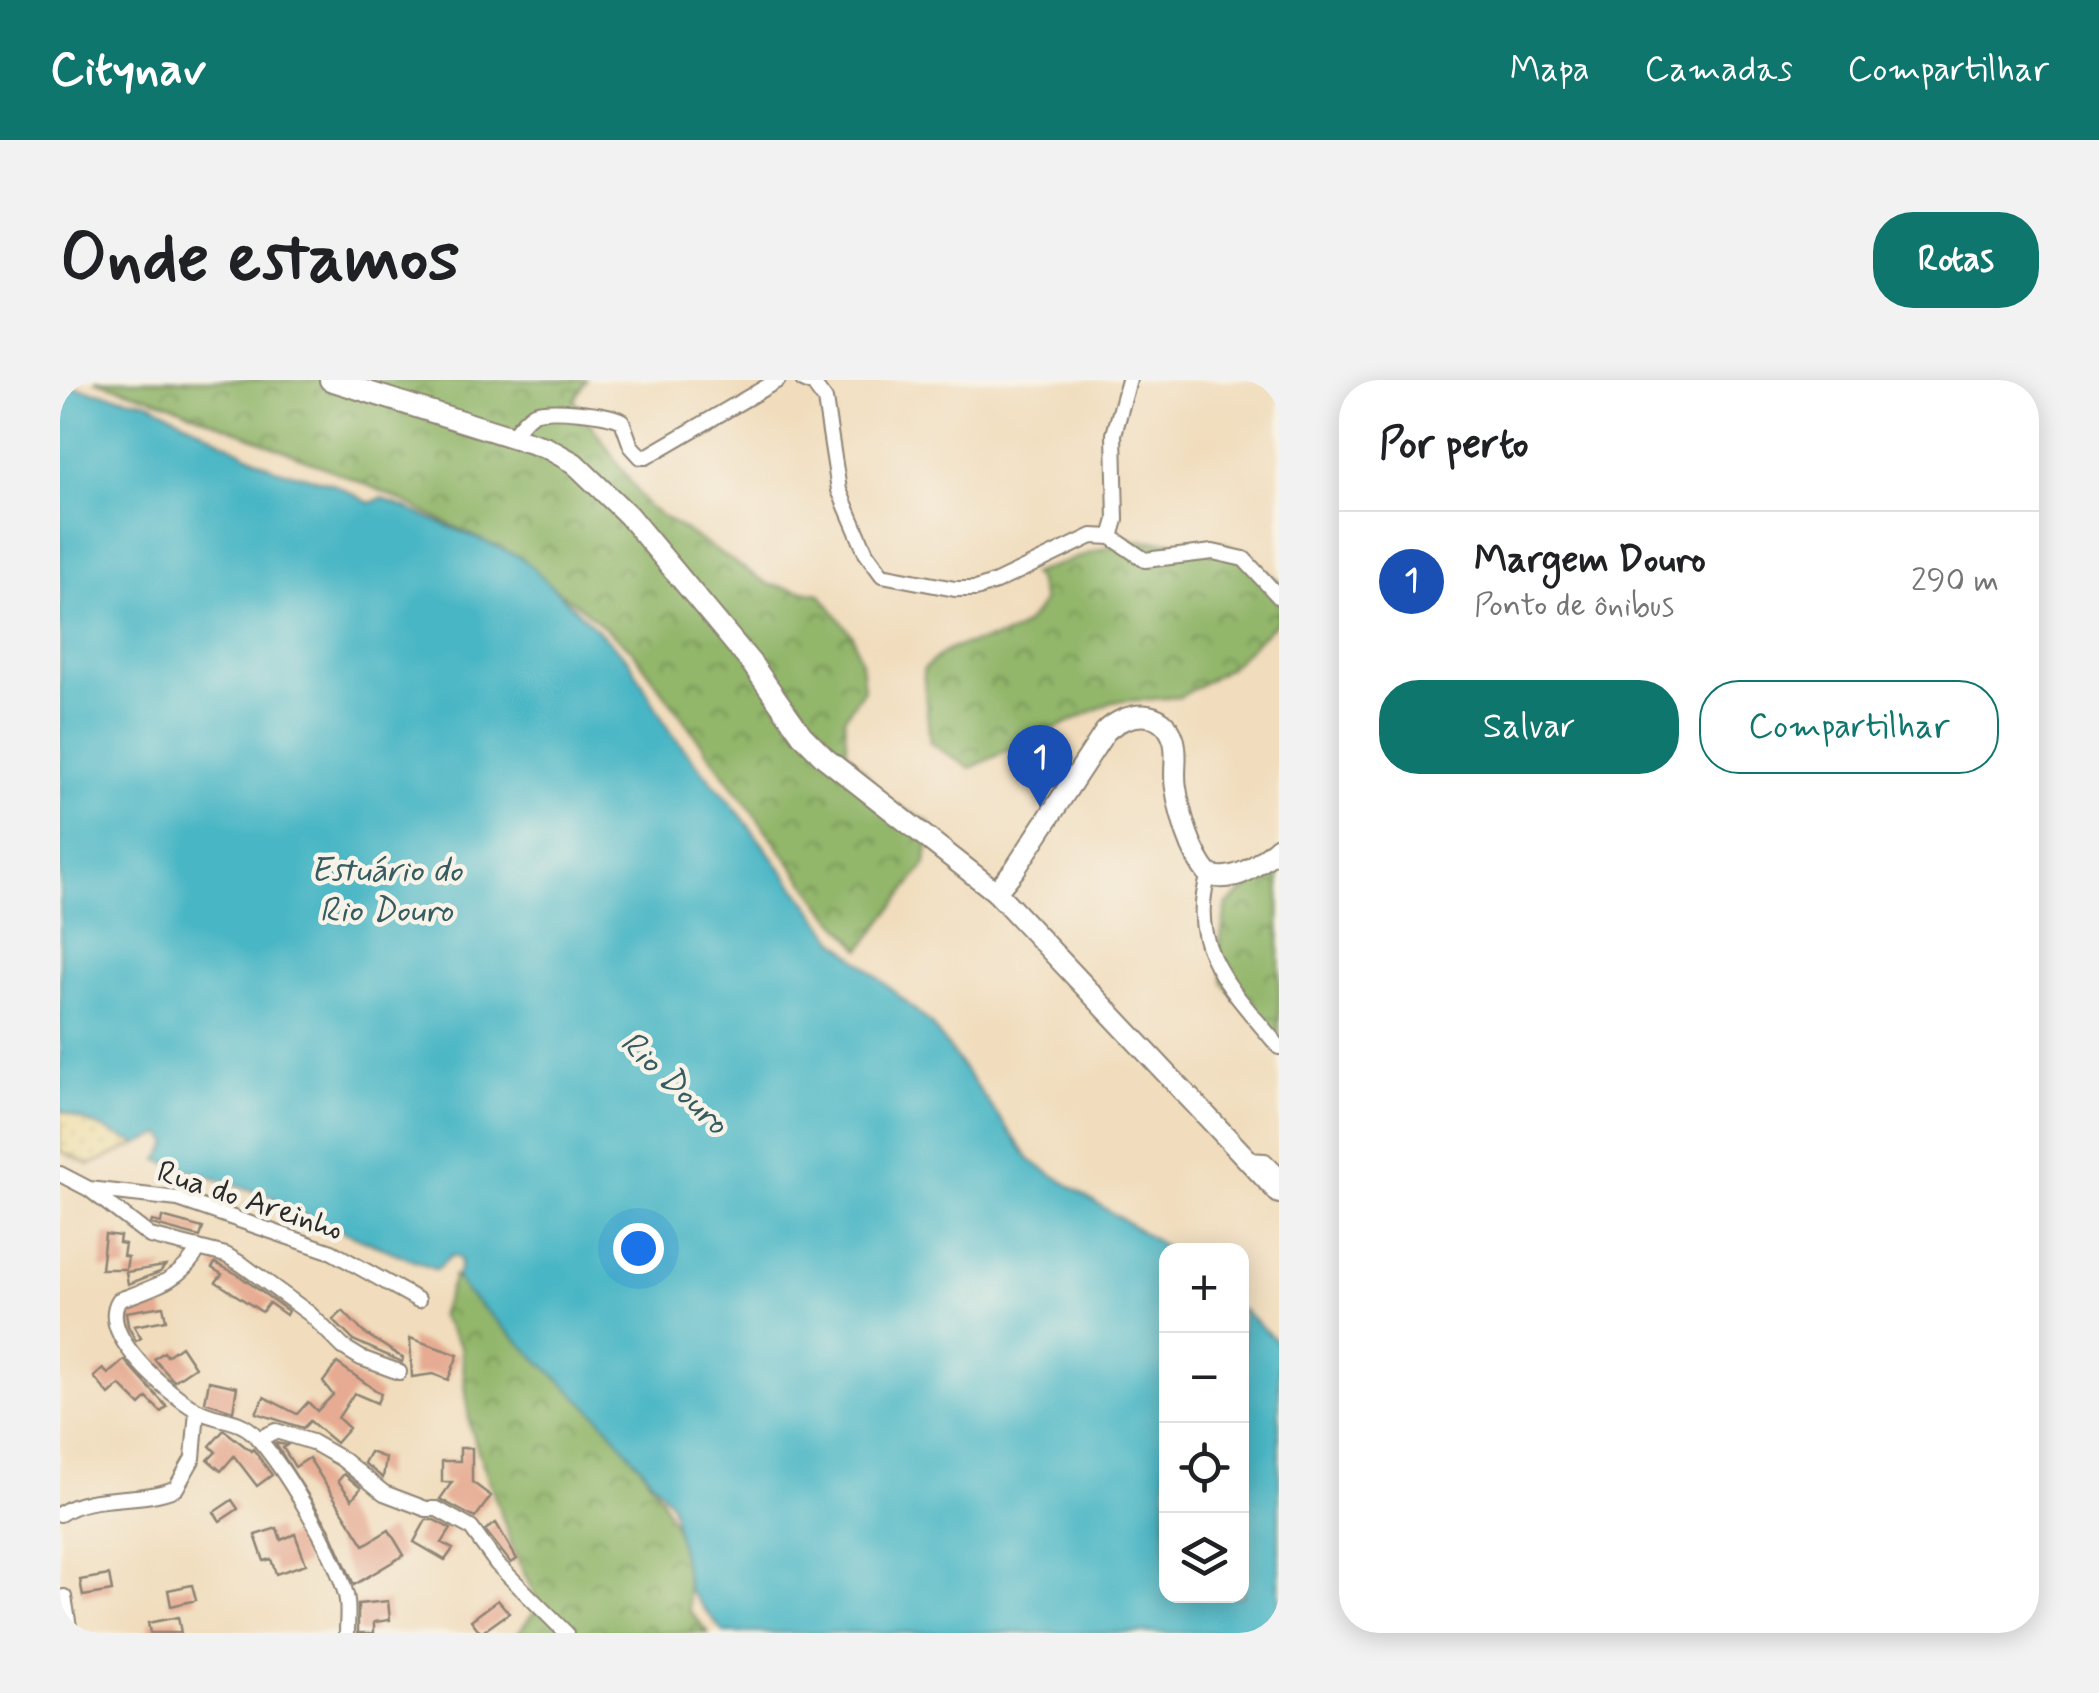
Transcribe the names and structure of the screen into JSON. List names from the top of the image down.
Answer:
{
  "streets": {
    "street": ["Rua do Areinho"]
  },
  "water": ["Estuário do Rio Douro", "Rio Douro"],
  "page": {
    "header": "Citynav",
    "nav": ["Mapa", "Camadas", "Compartilhar"],
    "buttons": [
      "Rotas",
      ["Salvar", "Compartilhar"]
    ],
    "title": "Onde estamos",
    "heading": "Por perto",
    "list": [
      {
        "mark": "1",
        "name": "Margem Douro",
        "note": "Ponto de ônibus",
        "value": "290 m"
      }
    ],
    "pins": "1",
    "map_buttons": ["+", "−"]
  }
}
